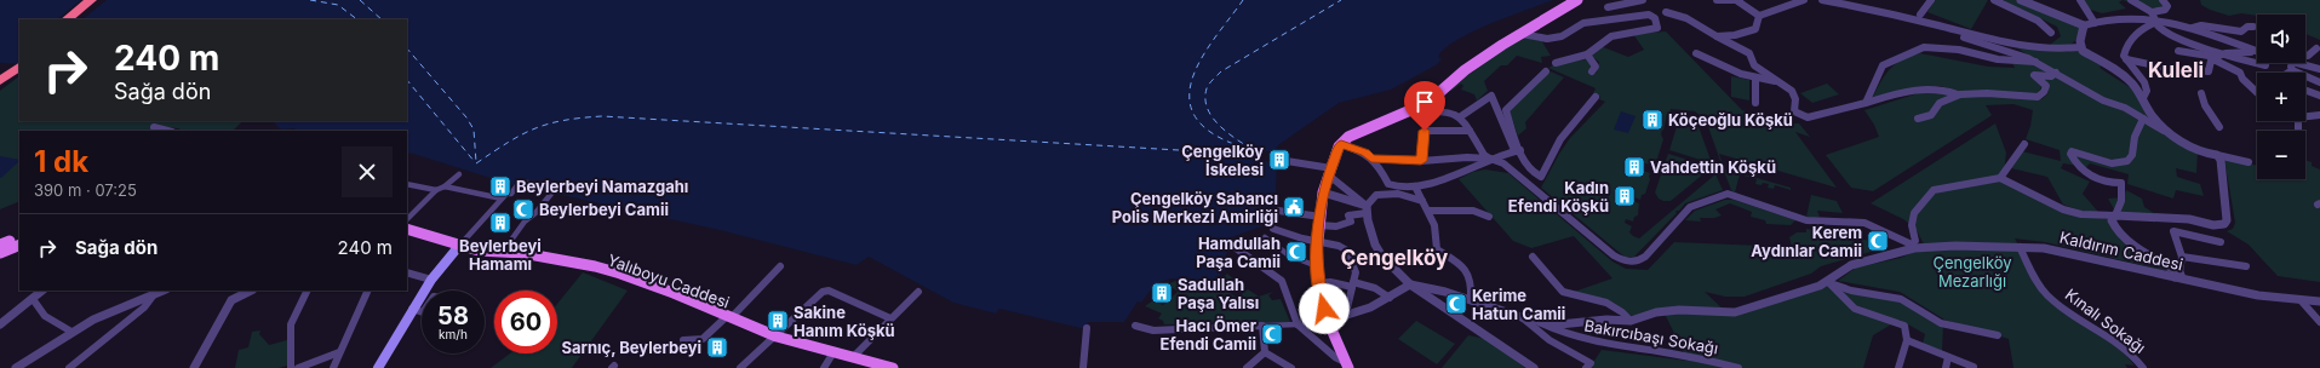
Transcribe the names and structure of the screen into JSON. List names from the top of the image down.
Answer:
{
  "streets": {
    "main road": ["Yalıboyu Caddesi"],
    "street": ["Kaldırım Caddesi", "Kınalı Sokağı", "Bakırcıbaşı Sokağı"]
  },
  "crossings": [
    ["Kaldırım Caddesi", "Kınalı Sokağı"]
  ],
  "districts": ["Kuleli", "Çengelköy"],
  "parks": ["Çengelköy Mezarlığı"],
  "places": {
    "building": [
      "Köçeoğlu Köşkü",
      "Çengelköy İskelesi",
      "Vahdettin Köşkü",
      "Beylerbeyi Namazgahı",
      "Kadın Efendi Köşkü",
      "Beylerbeyi Hamamı",
      "Sadullah Paşa Yalısı",
      "Sakine Hanım Köşkü",
      "Sarnıç, Beylerbeyi"
    ],
    "public building": ["Çengelköy Sabancı Polis Merkezi Amirliği"],
    "mosque": [
      "Beylerbeyi Camii",
      "Kerem Aydınlar Camii",
      "Hamdullah Paşa Camii",
      "Kerime Hatun Camii",
      "Hacı Ömer Efendi Camii"
    ]
  },
  "page": {
    "map_buttons": ["+", "−"],
    "turn": ["240 m", "Sağa dön"],
    "heading": ["1 dk", "390 m · 07:25"],
    "list": [
      {
        "name": "Sağa dön",
        "value": "240 m"
      }
    ],
    "speed": "58 km/h",
    "limit": "60"
  }
}
